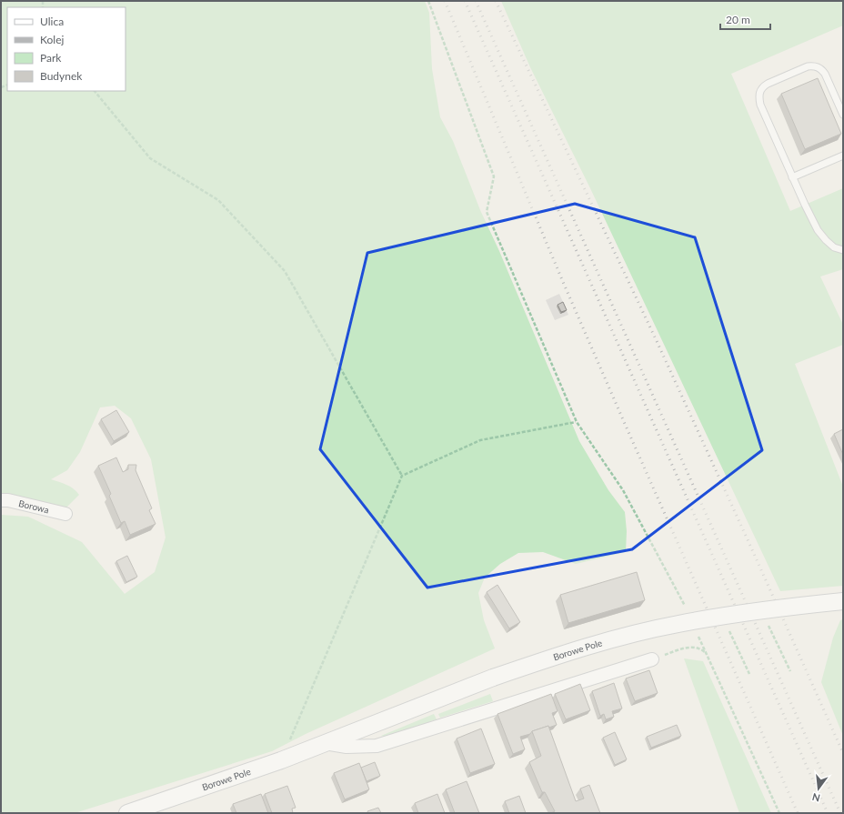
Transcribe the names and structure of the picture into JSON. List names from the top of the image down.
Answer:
{
  "streets": {
    "street": ["Borowa", "Borowe Pole"]
  },
  "legend": [
    "Ulica",
    "Kolej",
    "Park",
    "Budynek"
  ],
  "scale_bar": "20 m",
  "north": "bottom"
}
